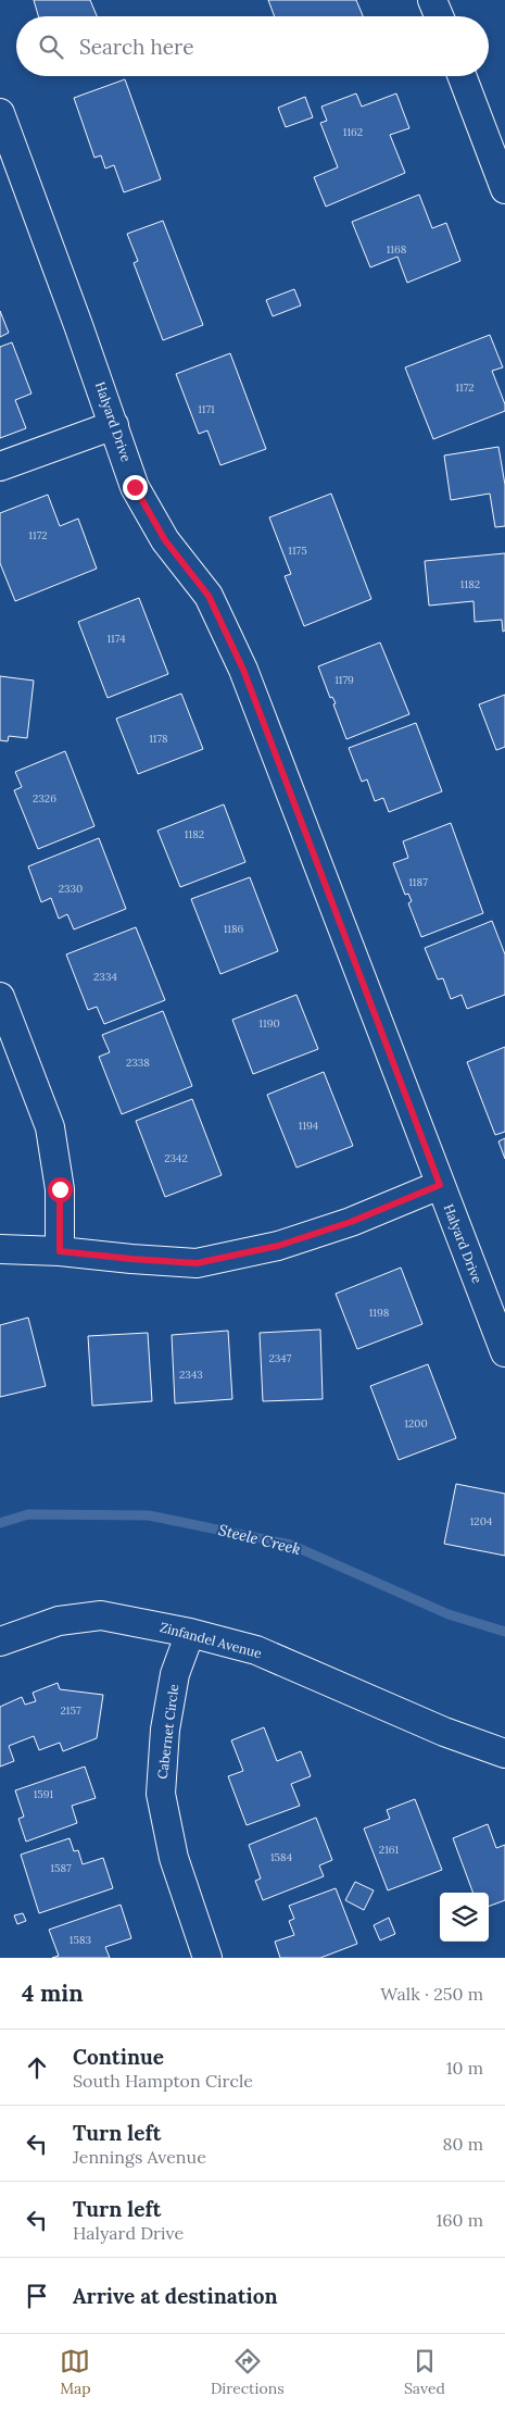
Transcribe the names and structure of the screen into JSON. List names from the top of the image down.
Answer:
{
  "streets": {
    "street": ["Halyard Drive", "Zinfandel Avenue", "Cabernet Circle"]
  },
  "crossings": [
    ["Zinfandel Avenue", "Cabernet Circle"]
  ],
  "water": ["Steele Creek"],
  "house_numbers": [
    "1162",
    "1168",
    "1172",
    "1171",
    "1172",
    "1175",
    "1182",
    "1174",
    "1179",
    "1178",
    "2326",
    "1182",
    "1187",
    "2330",
    "1186",
    "2334",
    "1190",
    "2338",
    "1194",
    "2342",
    "1198",
    "2347",
    "2343",
    "1200",
    "1204",
    "2157",
    "1591",
    "2161",
    "1584",
    "1587",
    "1583"
  ],
  "page": {
    "search": "Search here",
    "heading": ["4 min", "Walk · 250 m"],
    "list": [
      ["Continue", "South Hampton Circle", "10 m"],
      ["Turn left", "Jennings Avenue", "80 m"],
      ["Turn left", "Halyard Drive", "160 m"],
      "Arrive at destination"
    ],
    "nav": ["Map", "Directions", "Saved"]
  }
}
